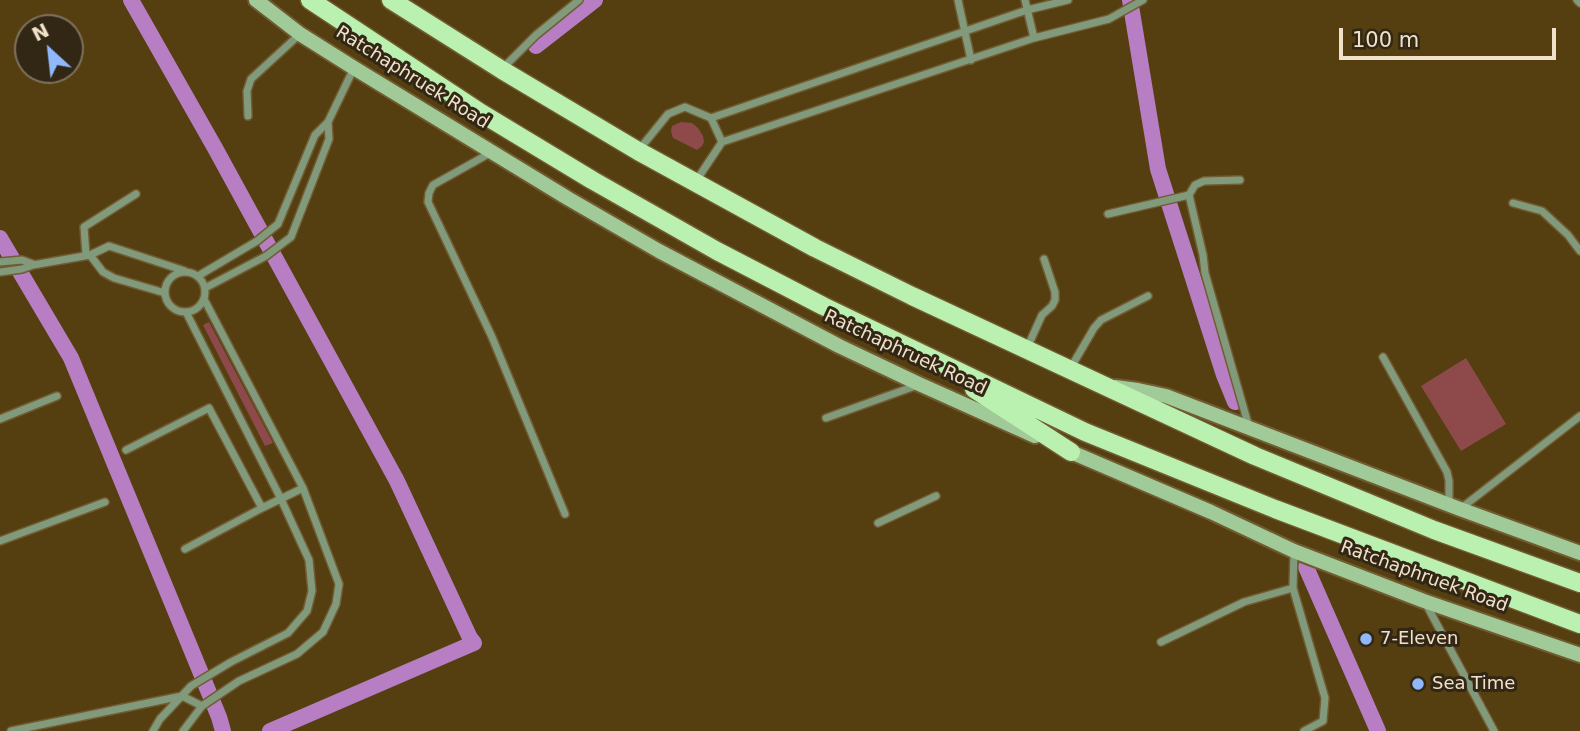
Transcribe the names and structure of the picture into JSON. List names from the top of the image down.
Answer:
{
  "streets": {
    "main road": ["Ratchaphruek Road"]
  },
  "places": ["7-Eleven", "Sea Time"],
  "scale_bar": "100 m",
  "north": "top left"
}
